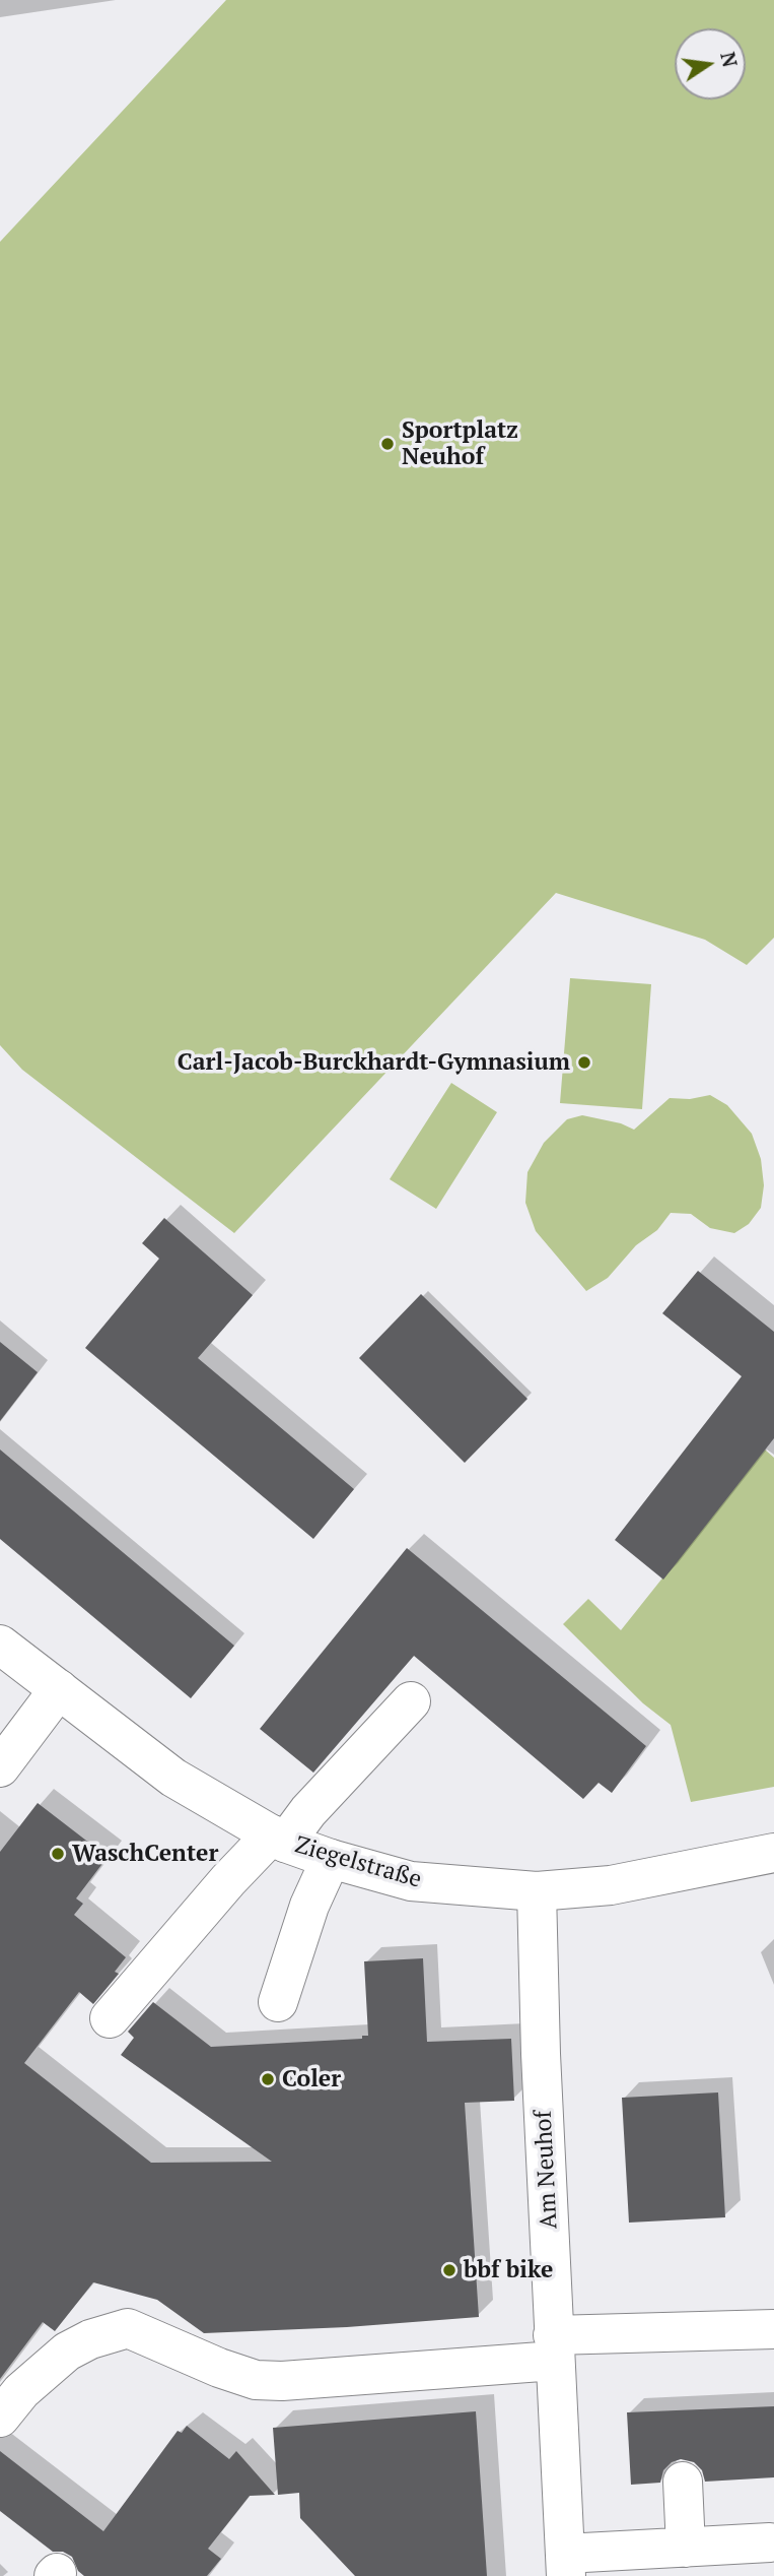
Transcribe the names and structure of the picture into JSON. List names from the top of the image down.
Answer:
{
  "streets": {
    "main road": ["Ziegelstraße", "Am Neuhof"]
  },
  "crossings": [
    ["Ziegelstraße", "Am Neuhof"]
  ],
  "places": [
    "Sportplatz Neuhof",
    "Carl-Jacob-Burckhardt-Gymnasium",
    "WaschCenter",
    "Coler",
    "bbf bike"
  ],
  "north": "right"
}
